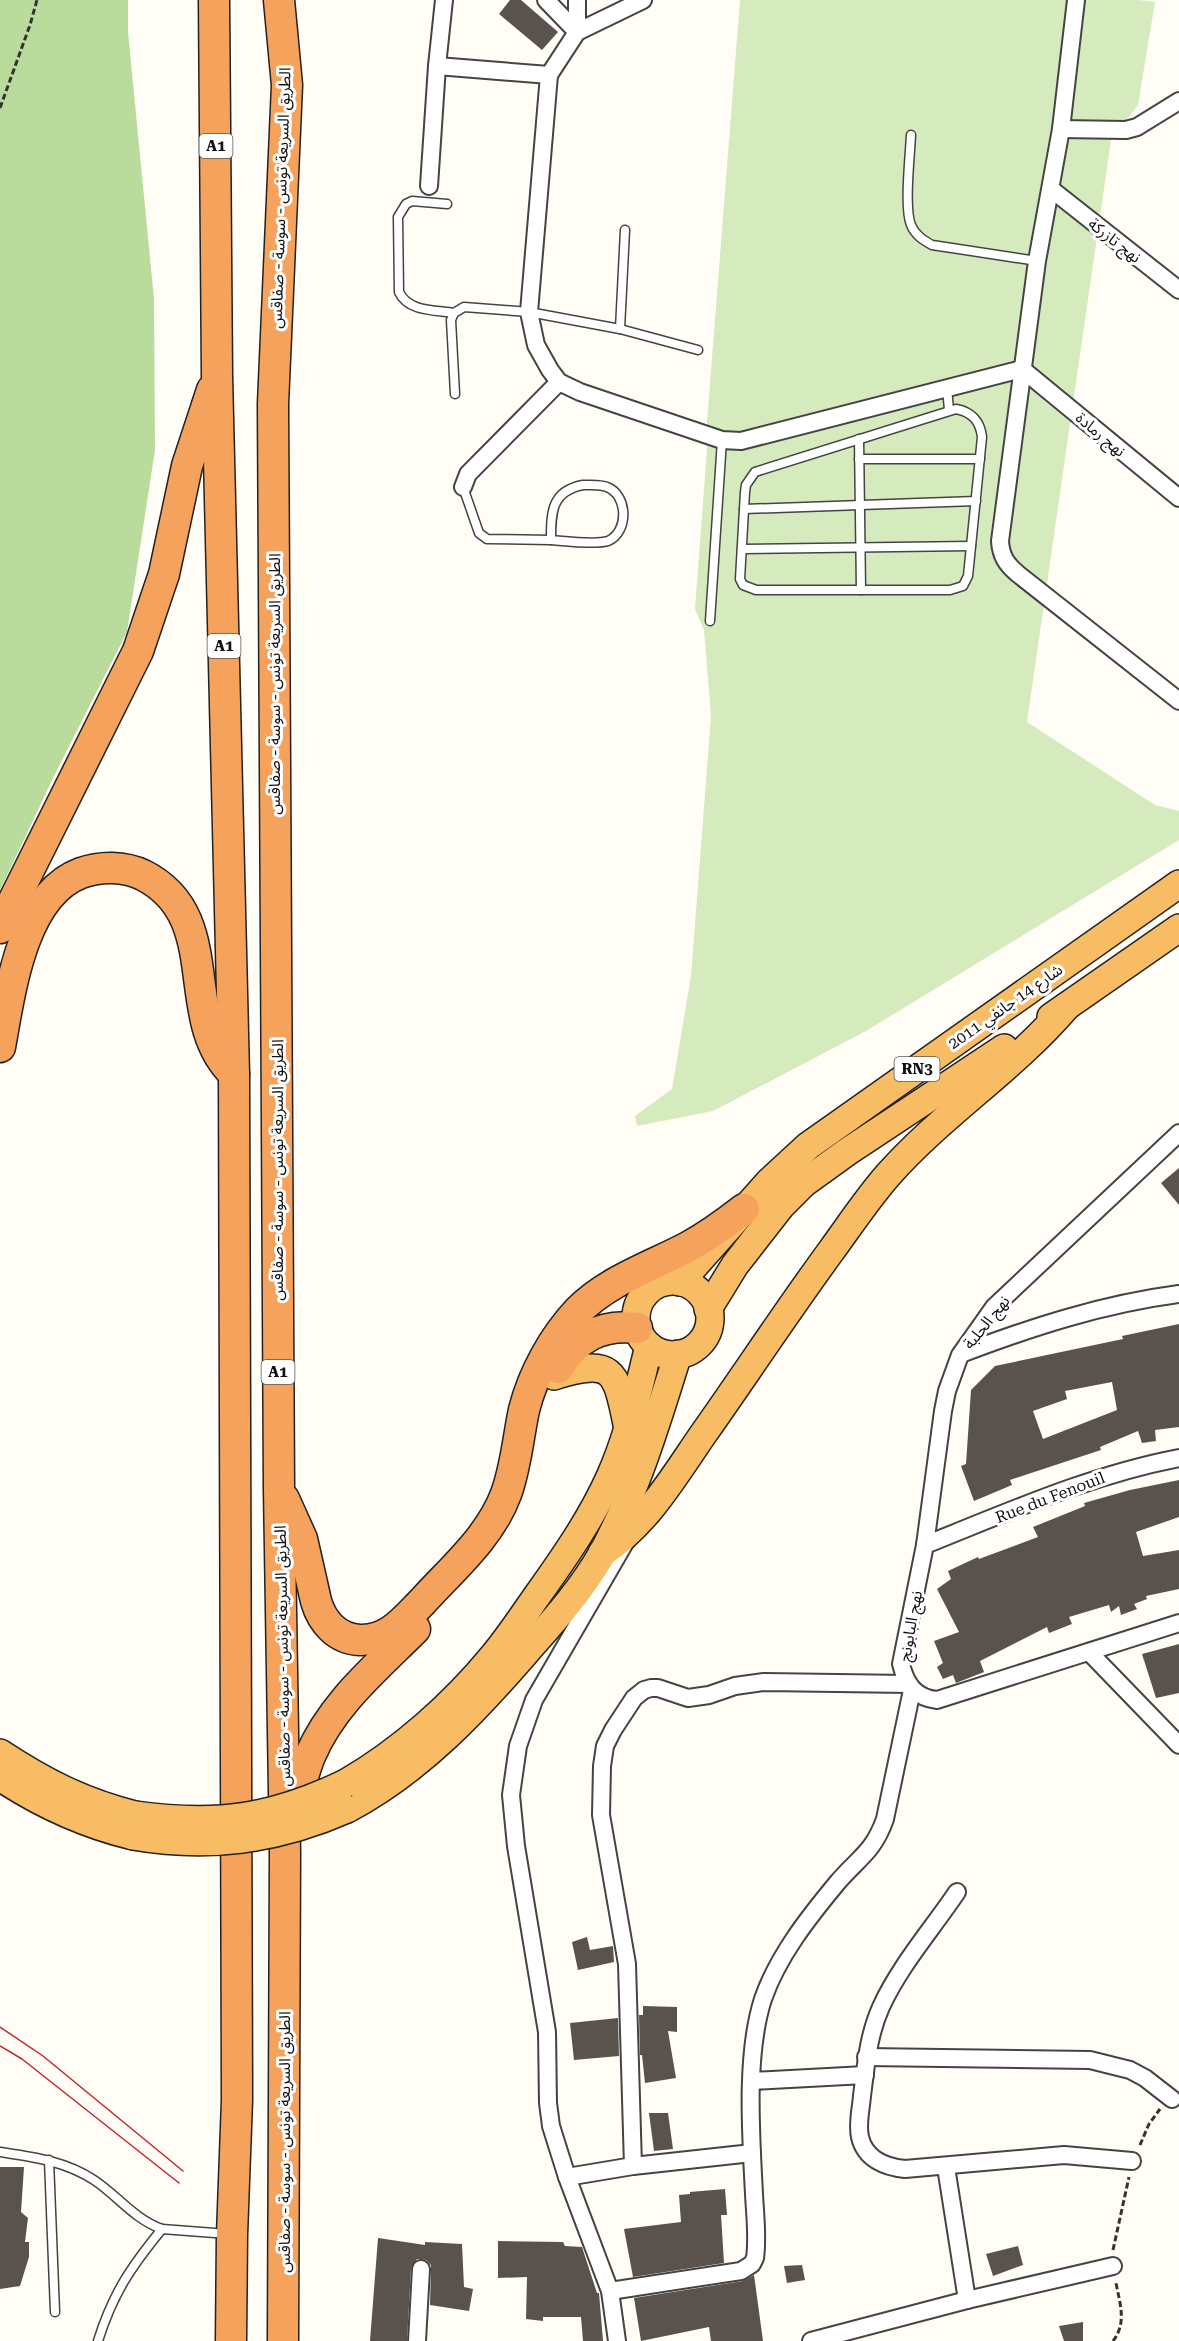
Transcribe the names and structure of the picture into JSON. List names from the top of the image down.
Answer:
{
  "streets": {
    "highway": [
      "A1",
      "الطريق السريعة تونس - سوسة - صفاقس",
      "شارع 14 جانفي 2011",
      "RN3"
    ],
    "street": [
      "نهج تازركة",
      "نهج رمادة",
      "نهج الحلبة",
      "Rue du Fenouil",
      "نهج البابونج"
    ]
  },
  "crossings": [
    ["نهج الحلبة", "نهج البابونج"],
    ["Rue du Fenouil", "نهج البابونج"]
  ]
}
